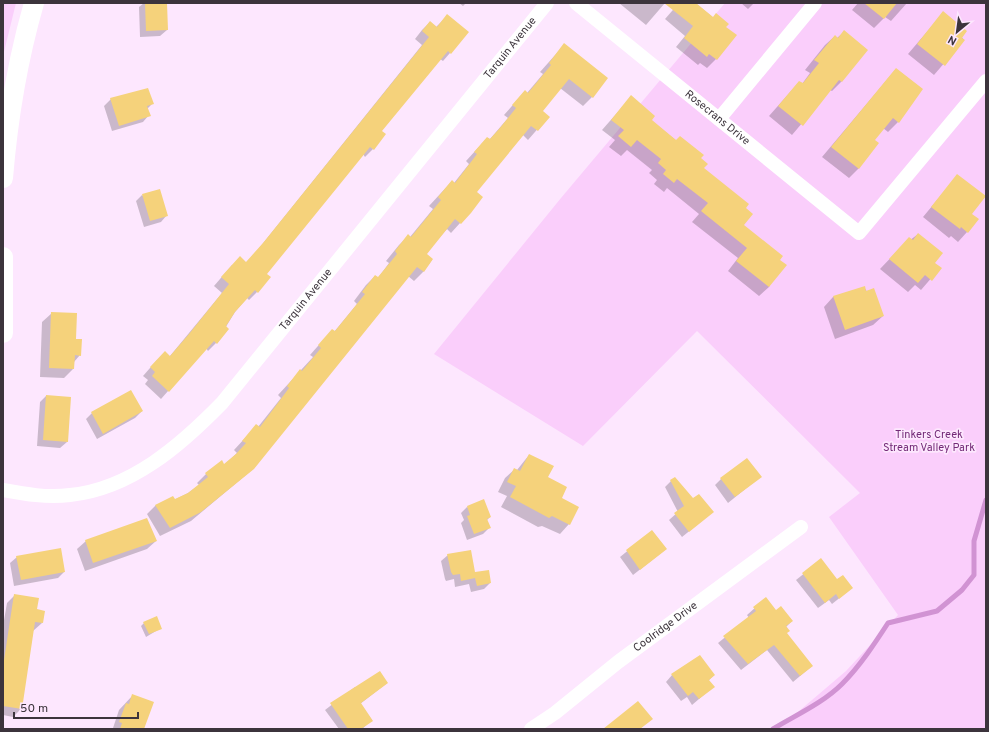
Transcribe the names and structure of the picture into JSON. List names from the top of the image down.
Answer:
{
  "streets": {
    "street": ["Tarquin Avenue", "Rosecrans Drive", "Coolridge Drive"]
  },
  "parks": ["Tinkers Creek Stream Valley Park"],
  "scale_bar": "50 m",
  "north": "bottom left"
}
